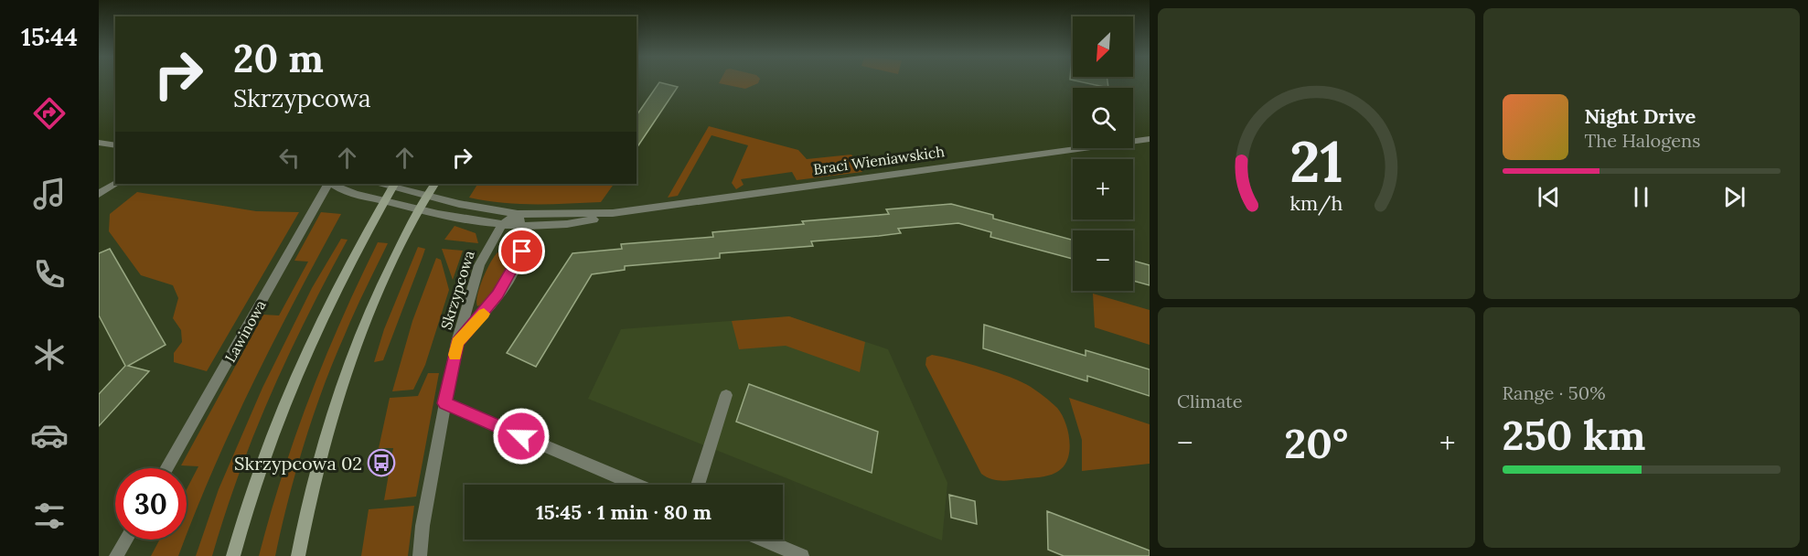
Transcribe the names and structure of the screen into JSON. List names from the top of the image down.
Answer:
{
  "streets": {
    "street": ["Braci Wieniawskich", "Skrzypcowa", "Lawinowa"]
  },
  "crossings": [
    ["Braci Wieniawskich", "Skrzypcowa"]
  ],
  "places": {
    "bus stop": ["Skrzypcowa 02"]
  },
  "north": "bottom left",
  "page": {
    "tabs": "15:44",
    "map_buttons": ["+", "−"],
    "turn": ["20 m", "Skrzypcowa"],
    "song": ["Night Drive", "The Halogens"],
    "tile": [
      "Climate",
      ["Range · 50%", "250 km"]
    ],
    "heat": ["−", "20°", "+"],
    "limit": "30",
    "trip": "15:45 · 1 min · 80 m",
    "gauge": ["21", "km/h"]
  }
}
